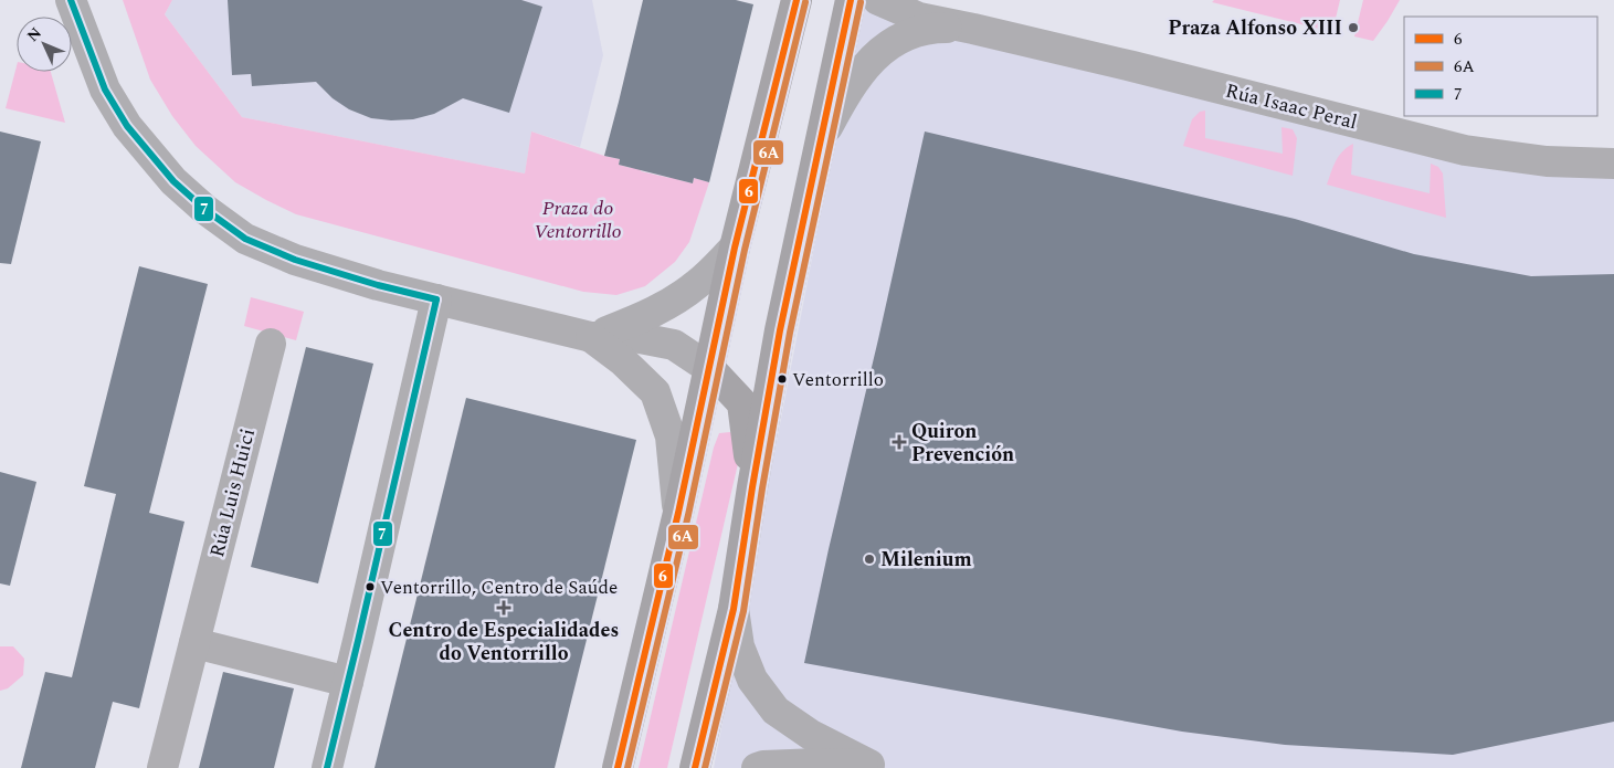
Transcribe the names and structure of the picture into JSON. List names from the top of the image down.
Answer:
{
  "streets": {
    "street": ["Rúa Isaac Peral", "Rúa Luis Huici"]
  },
  "parks": ["Praza do Ventorrillo"],
  "places": {
    "other": [
      "Praza Alfonso XIII",
      "Ventorrillo",
      "Milenium",
      "Ventorrillo, Centro de Saúde"
    ],
    "health": ["Quiron Prevención", "Centro de Especialidades do Ventorrillo"]
  },
  "lines": ["transit line 6", "transit line 7", "transit line 6A"],
  "legend": ["6", "6A", "7"],
  "north": "top left"
}
